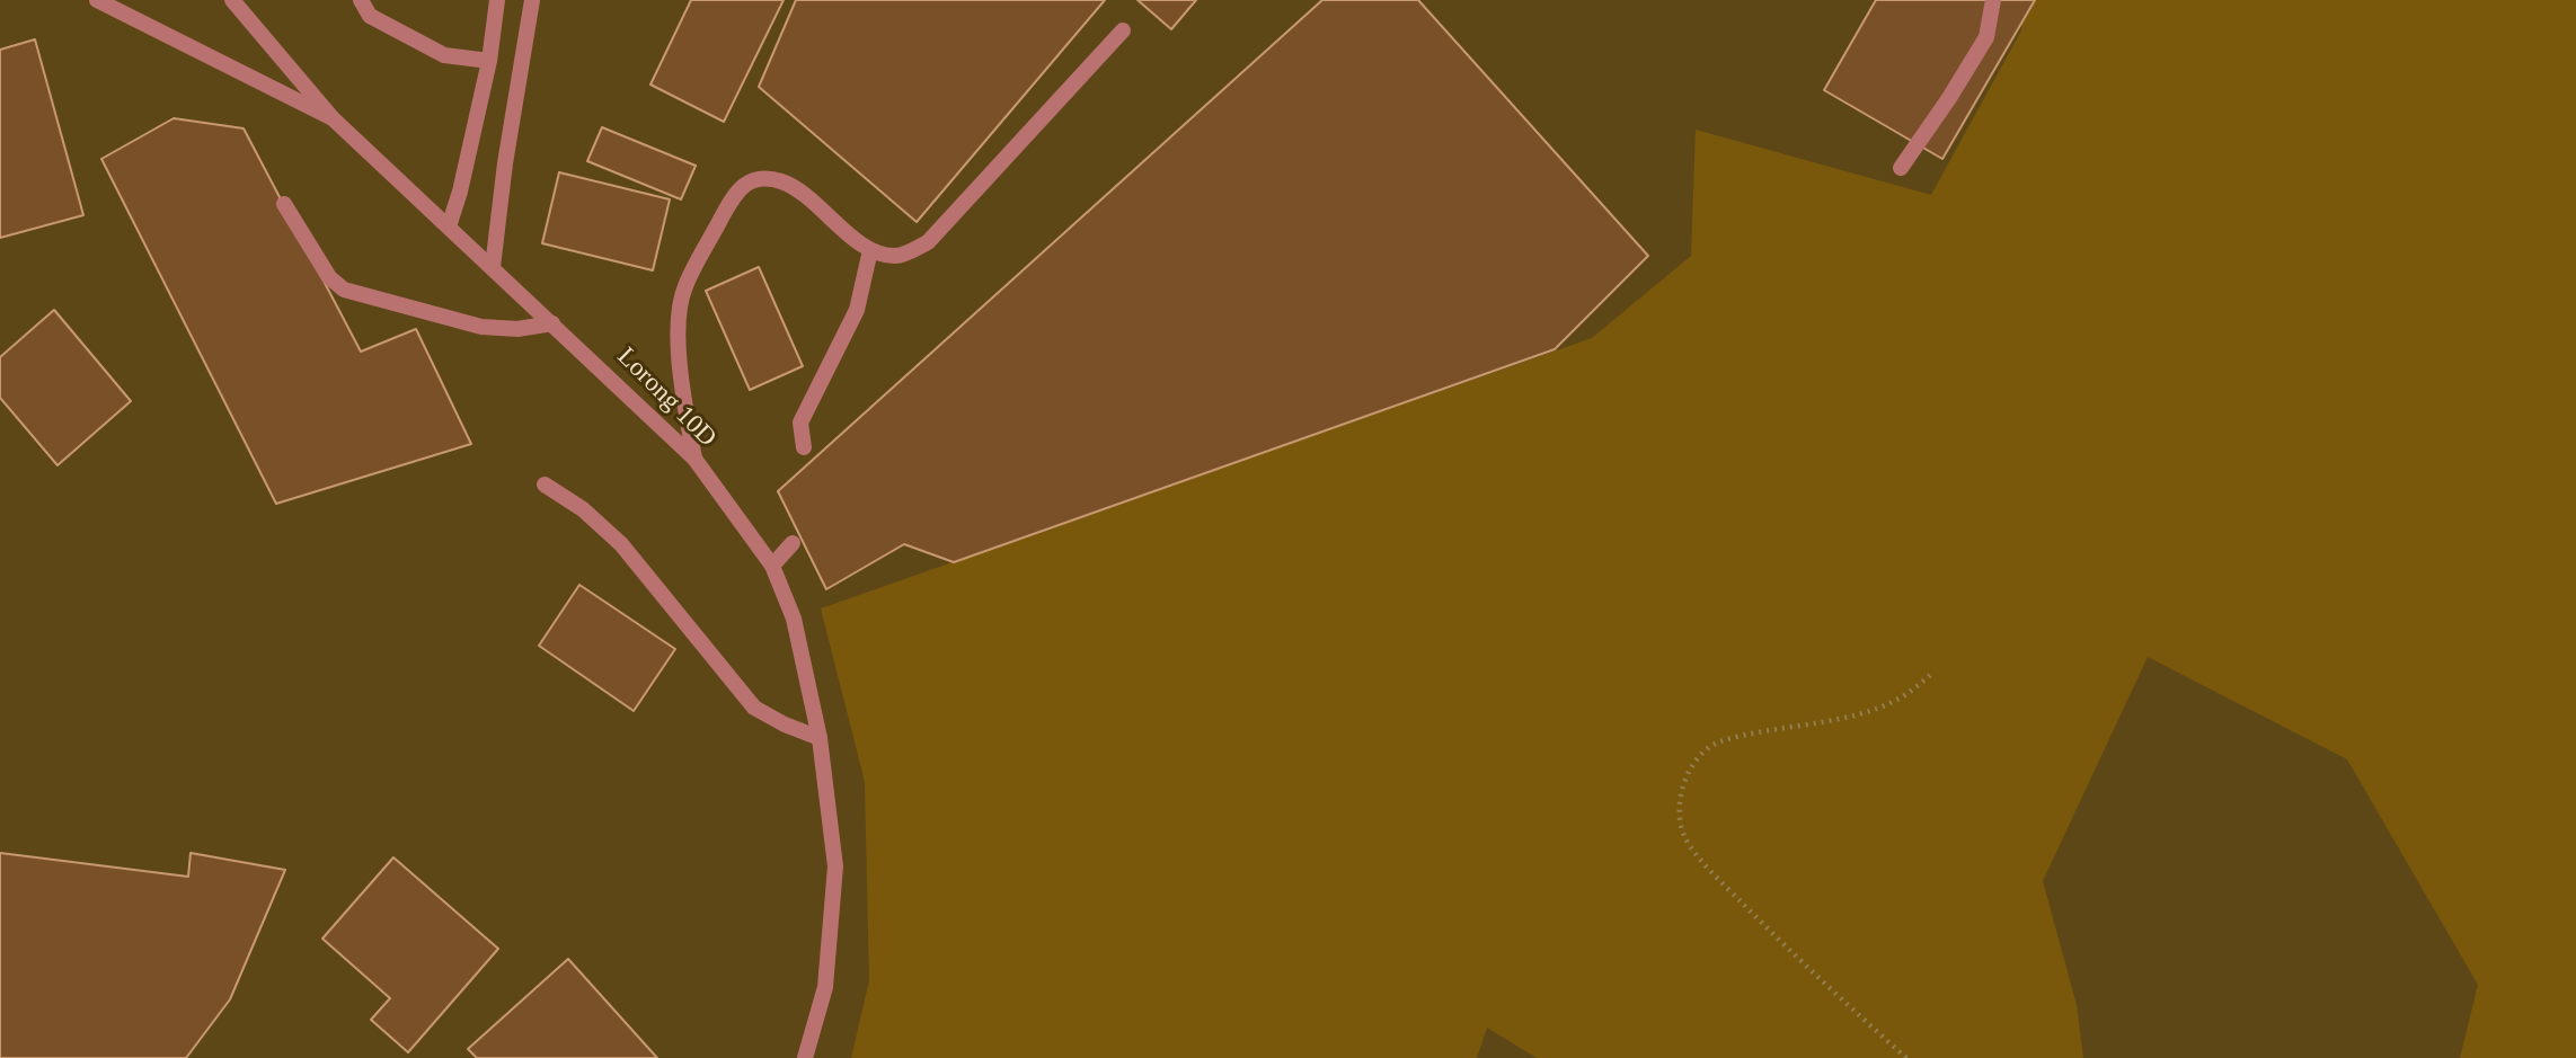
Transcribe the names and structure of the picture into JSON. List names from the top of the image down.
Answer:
{
  "streets": {
    "street": ["Lorong 10D"]
  }
}
